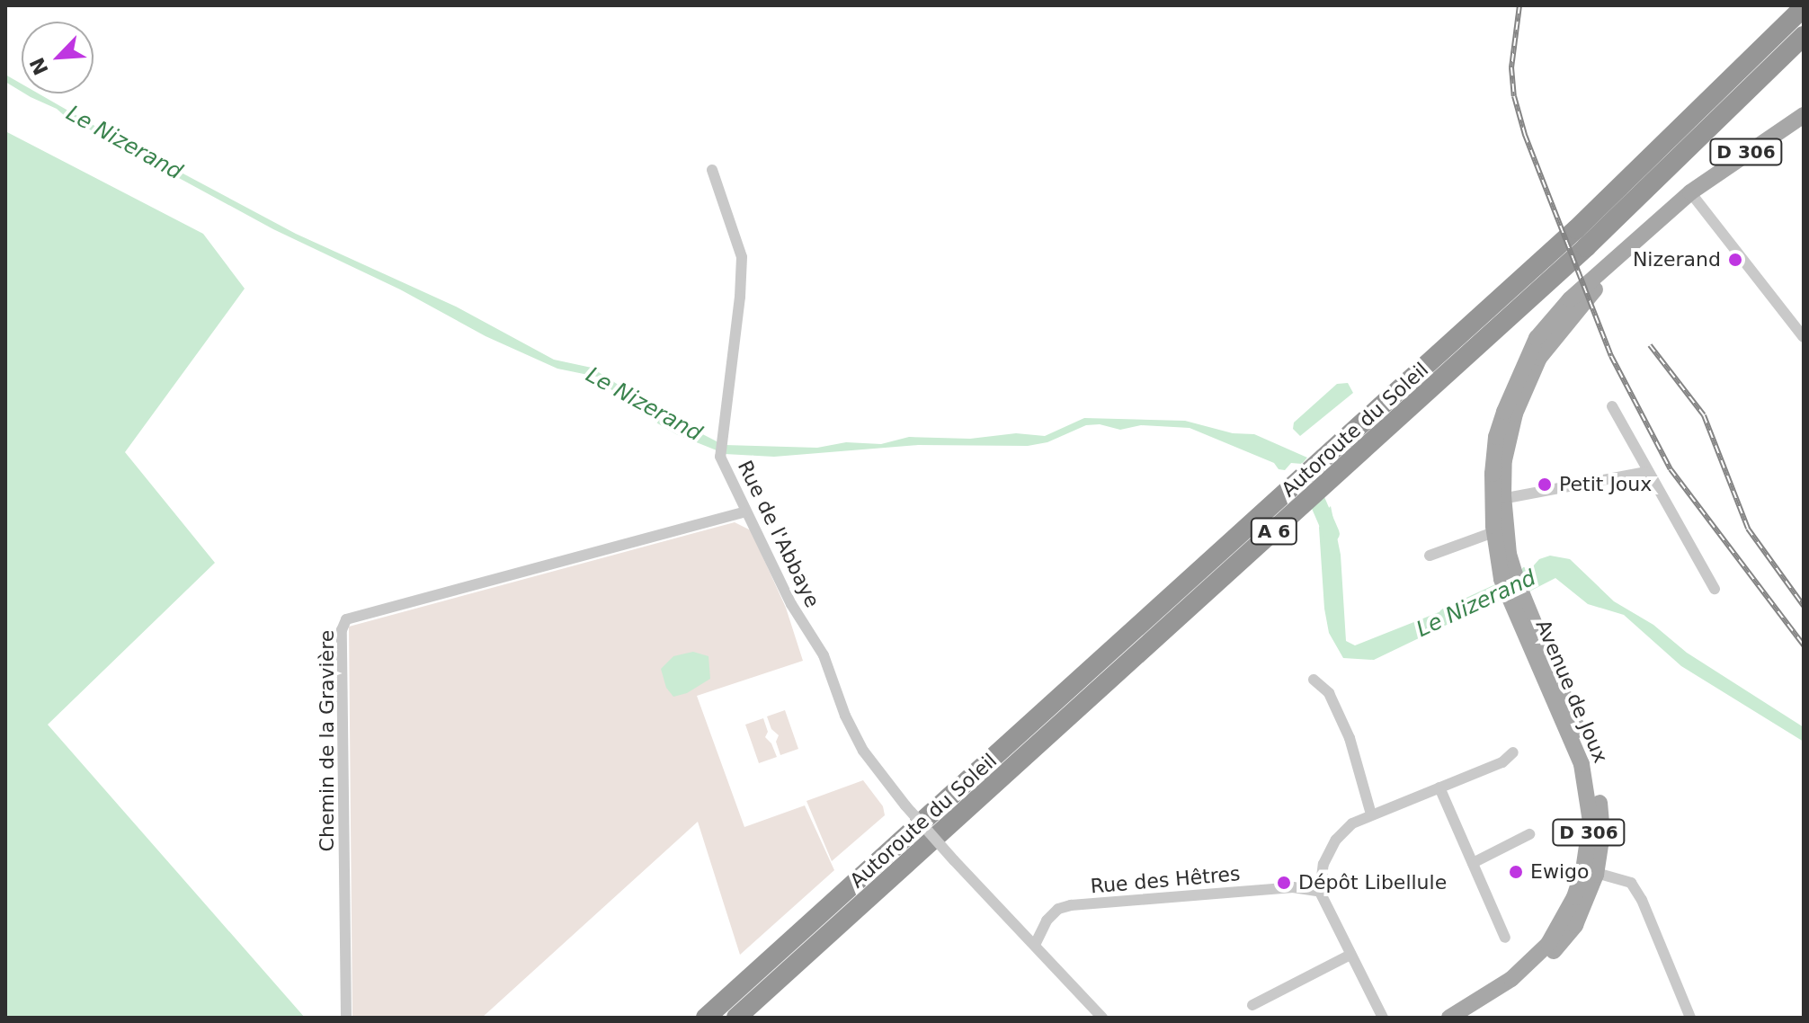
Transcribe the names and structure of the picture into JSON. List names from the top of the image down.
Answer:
{
  "streets": {
    "highway": ["Autoroute du Soleil", "A 6"],
    "main road": ["D 306", "Avenue de Joux"],
    "street": ["Rue de l'Abbaye", "Chemin de la Gravière", "Rue des Hêtres"]
  },
  "crossings": [
    ["Rue de l'Abbaye", "Chemin de la Gravière"],
    ["Rue de l'Abbaye", "Rue des Hêtres"]
  ],
  "water": ["Le Nizerand"],
  "places": [
    "Nizerand",
    "Petit Joux",
    "Ewigo",
    "Dépôt Libellule"
  ],
  "north": "bottom left"
}
